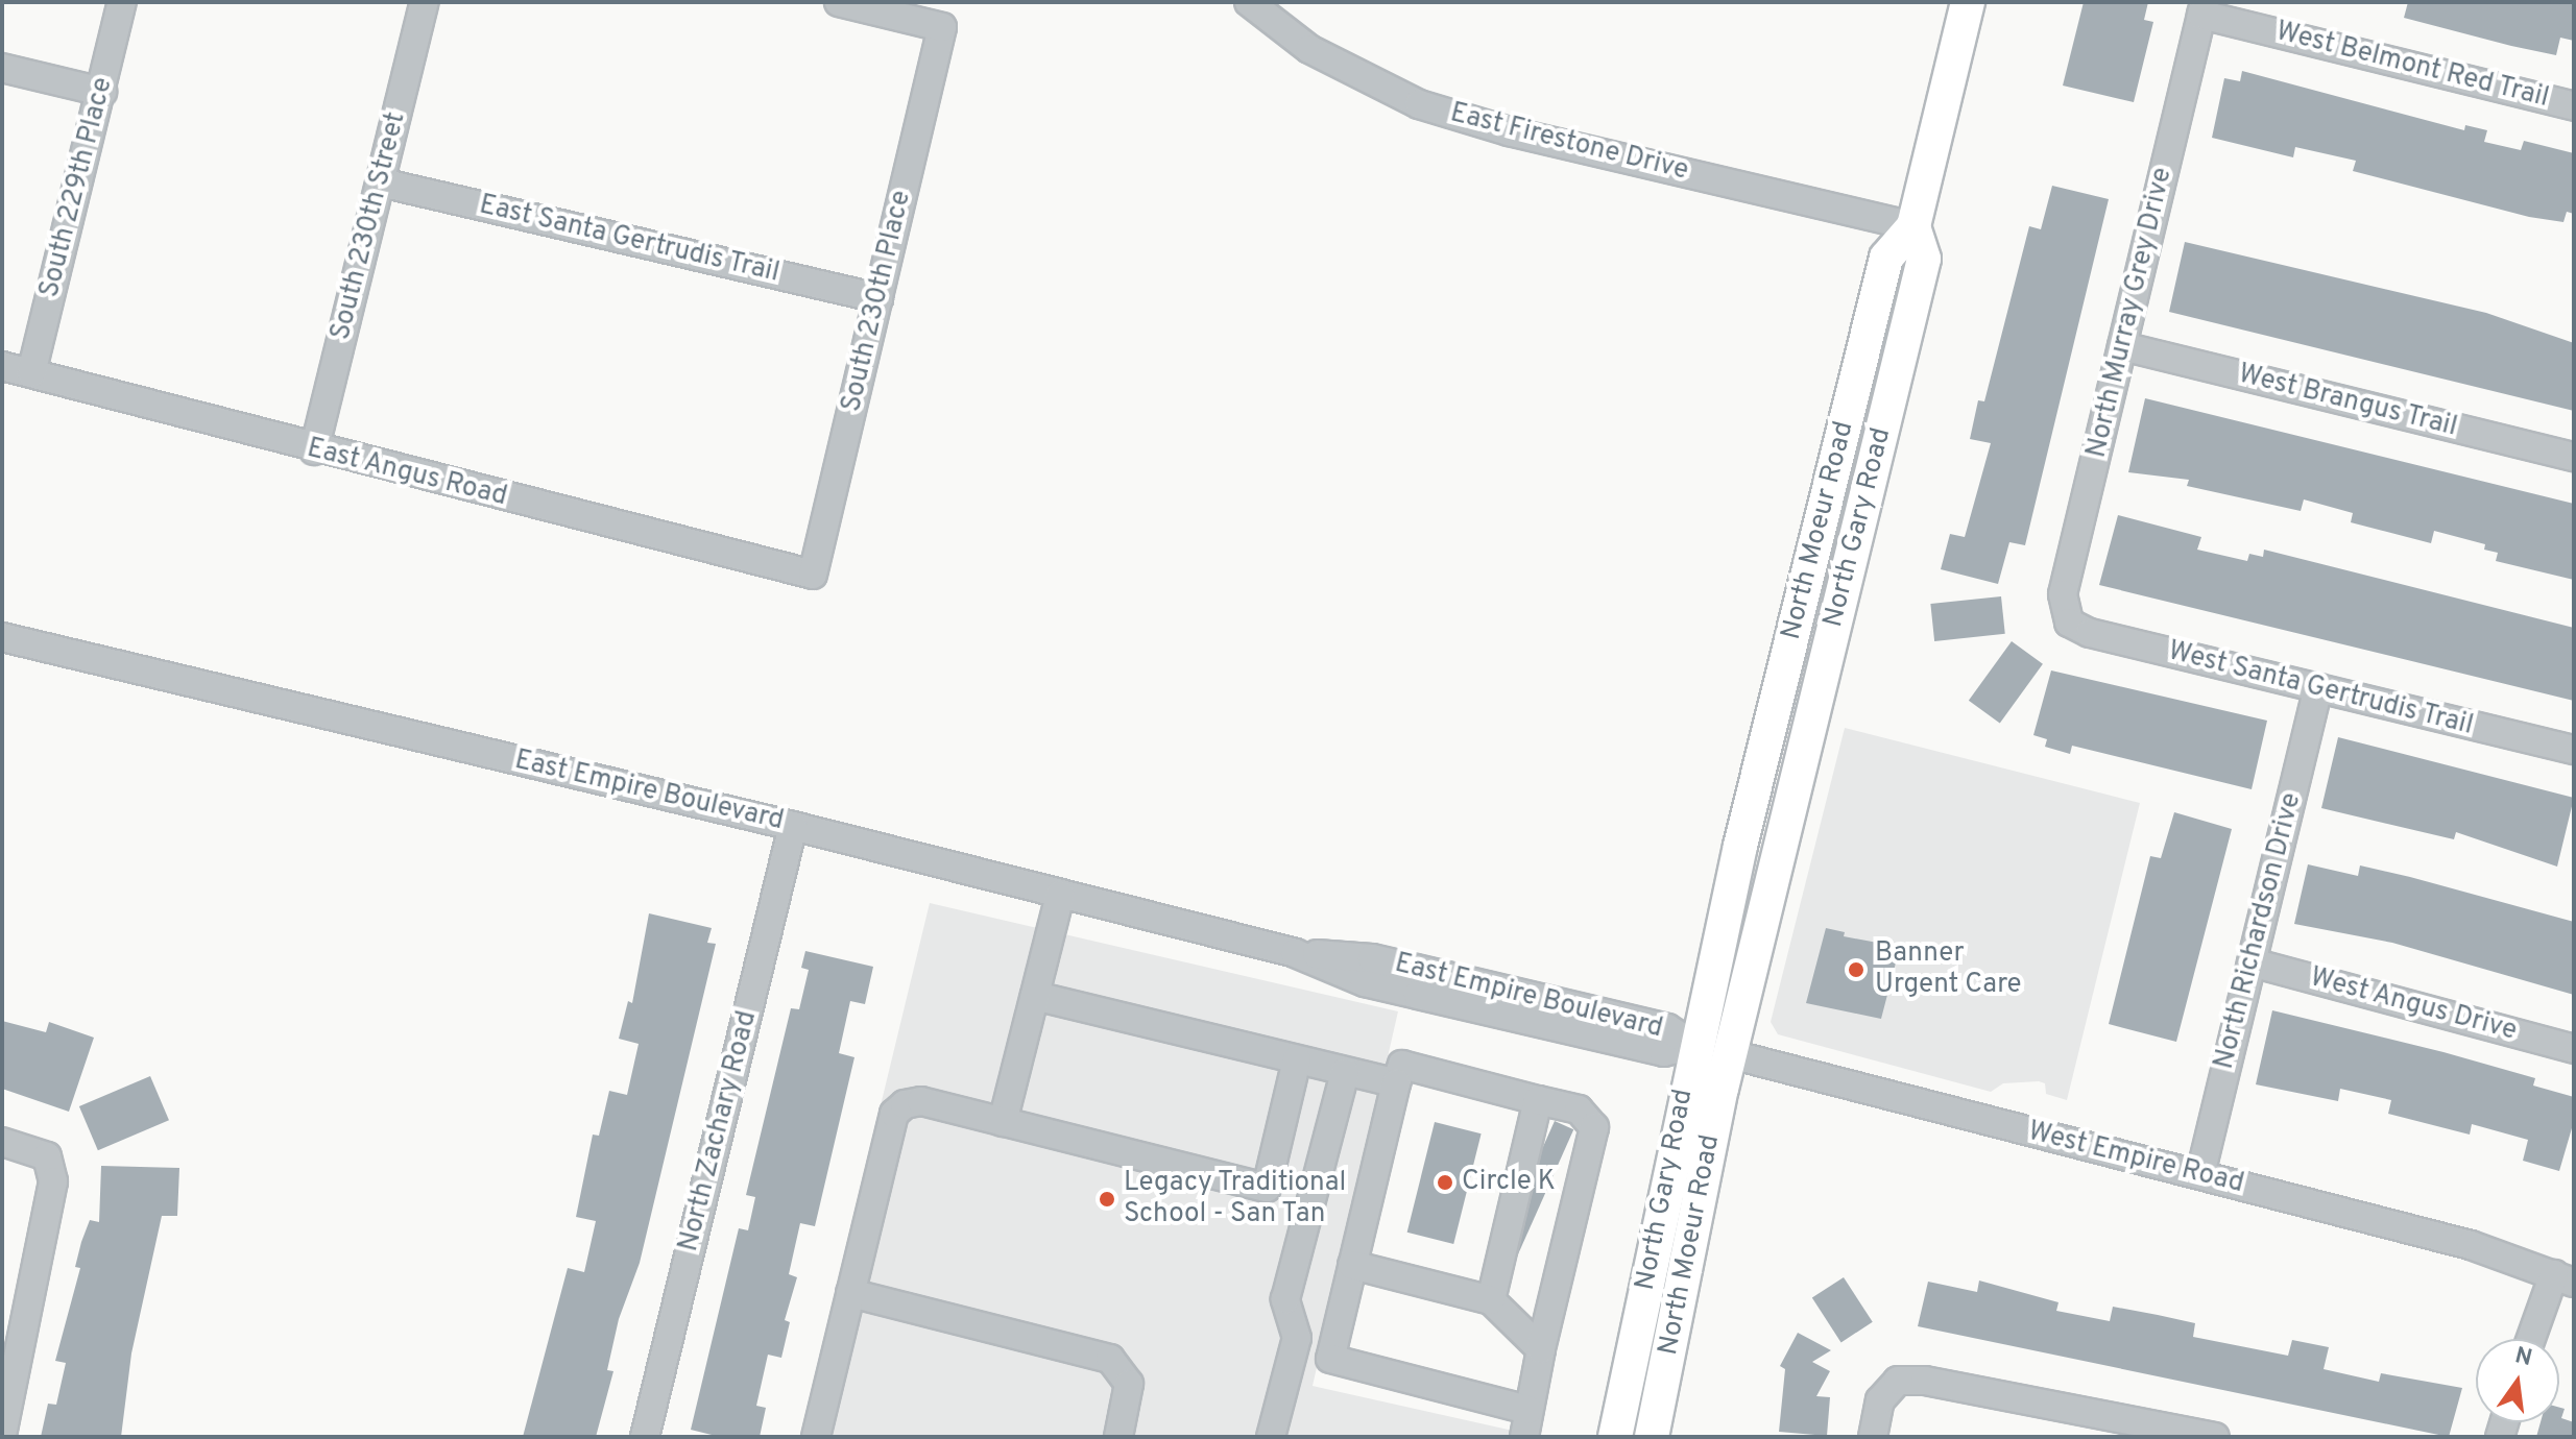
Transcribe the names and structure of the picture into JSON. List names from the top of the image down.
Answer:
{
  "streets": {
    "main road": ["North Gary Road", "North Moeur Road"],
    "street": [
      "West Belmont Red Trail",
      "East Firestone Drive",
      "South 229th Place",
      "South 230th Street",
      "East Santa Gertrudis Trail",
      "South 230th Place",
      "North Murray Grey Drive",
      "West Brangus Trail",
      "East Angus Road",
      "West Santa Gertrudis Trail",
      "East Empire Boulevard",
      "North Richardson Drive",
      "West Angus Drive",
      "North Zachary Road",
      "West Empire Road"
    ]
  },
  "crossings": [
    ["West Belmont Red Trail", "North Murray Grey Drive"],
    ["East Firestone Drive", "North Gary Road"],
    ["East Firestone Drive", "North Moeur Road"],
    ["South 229th Place", "East Angus Road"],
    ["South 230th Street", "East Santa Gertrudis Trail"],
    ["South 230th Street", "East Angus Road"],
    ["East Santa Gertrudis Trail", "South 230th Place"],
    ["South 230th Place", "East Angus Road"],
    ["North Murray Grey Drive", "West Brangus Trail"],
    ["North Murray Grey Drive", "West Santa Gertrudis Trail"],
    ["North Gary Road", "North Moeur Road"],
    ["North Gary Road", "East Empire Boulevard"],
    ["North Gary Road", "West Empire Road"],
    ["North Moeur Road", "West Empire Road"],
    ["West Santa Gertrudis Trail", "North Richardson Drive"],
    ["East Empire Boulevard", "North Zachary Road"],
    ["East Empire Boulevard", "West Empire Road"],
    ["North Richardson Drive", "West Angus Drive"],
    ["North Richardson Drive", "West Empire Road"]
  ],
  "places": ["Banner Urgent Care", "Circle K", "Legacy Traditional School - San Tan"],
  "north": "top"
}
